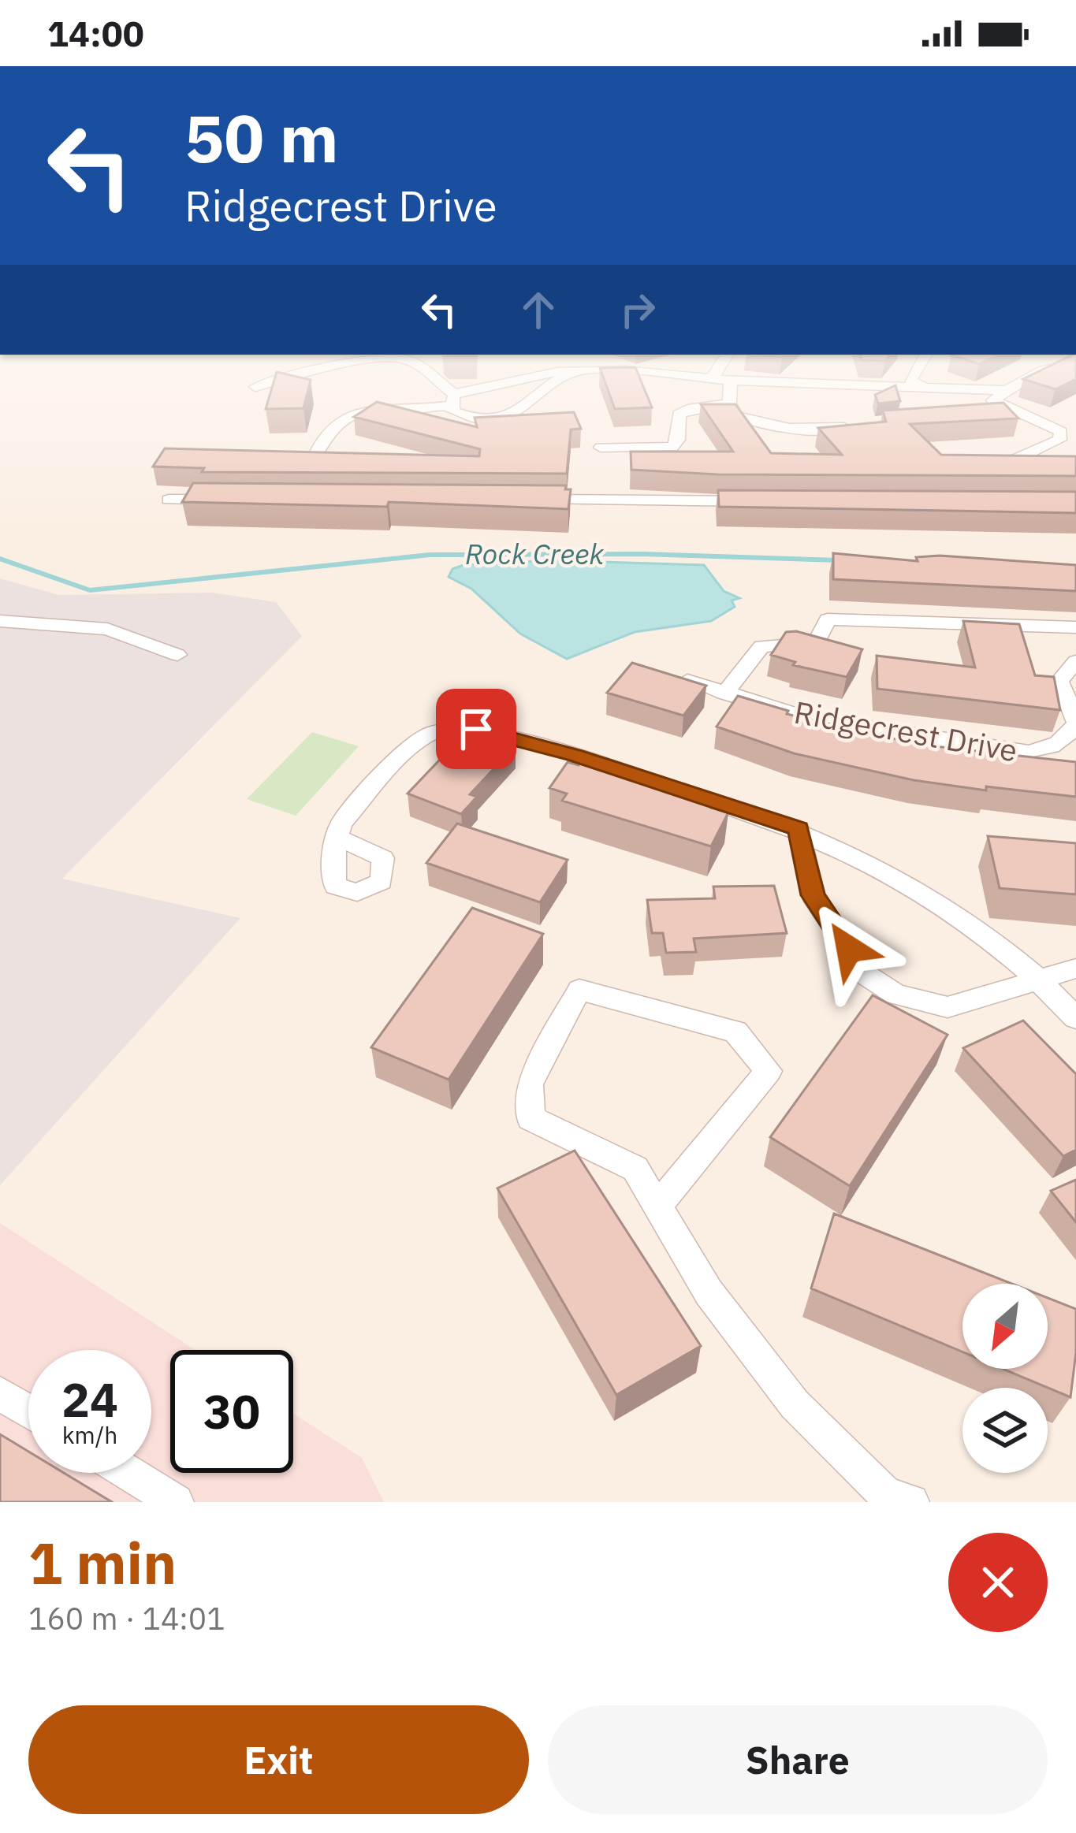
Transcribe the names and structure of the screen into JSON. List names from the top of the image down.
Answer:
{
  "streets": {
    "street": ["Ridgecrest Drive"]
  },
  "water": ["Rock Creek"],
  "north": "bottom left",
  "page": {
    "status": "14:00",
    "turn": ["50 m", "Ridgecrest Drive"],
    "speed": "24 km/h",
    "limit": "30",
    "heading": ["1 min", "160 m · 14:01"],
    "buttons": ["Exit", "Share"]
  }
}
